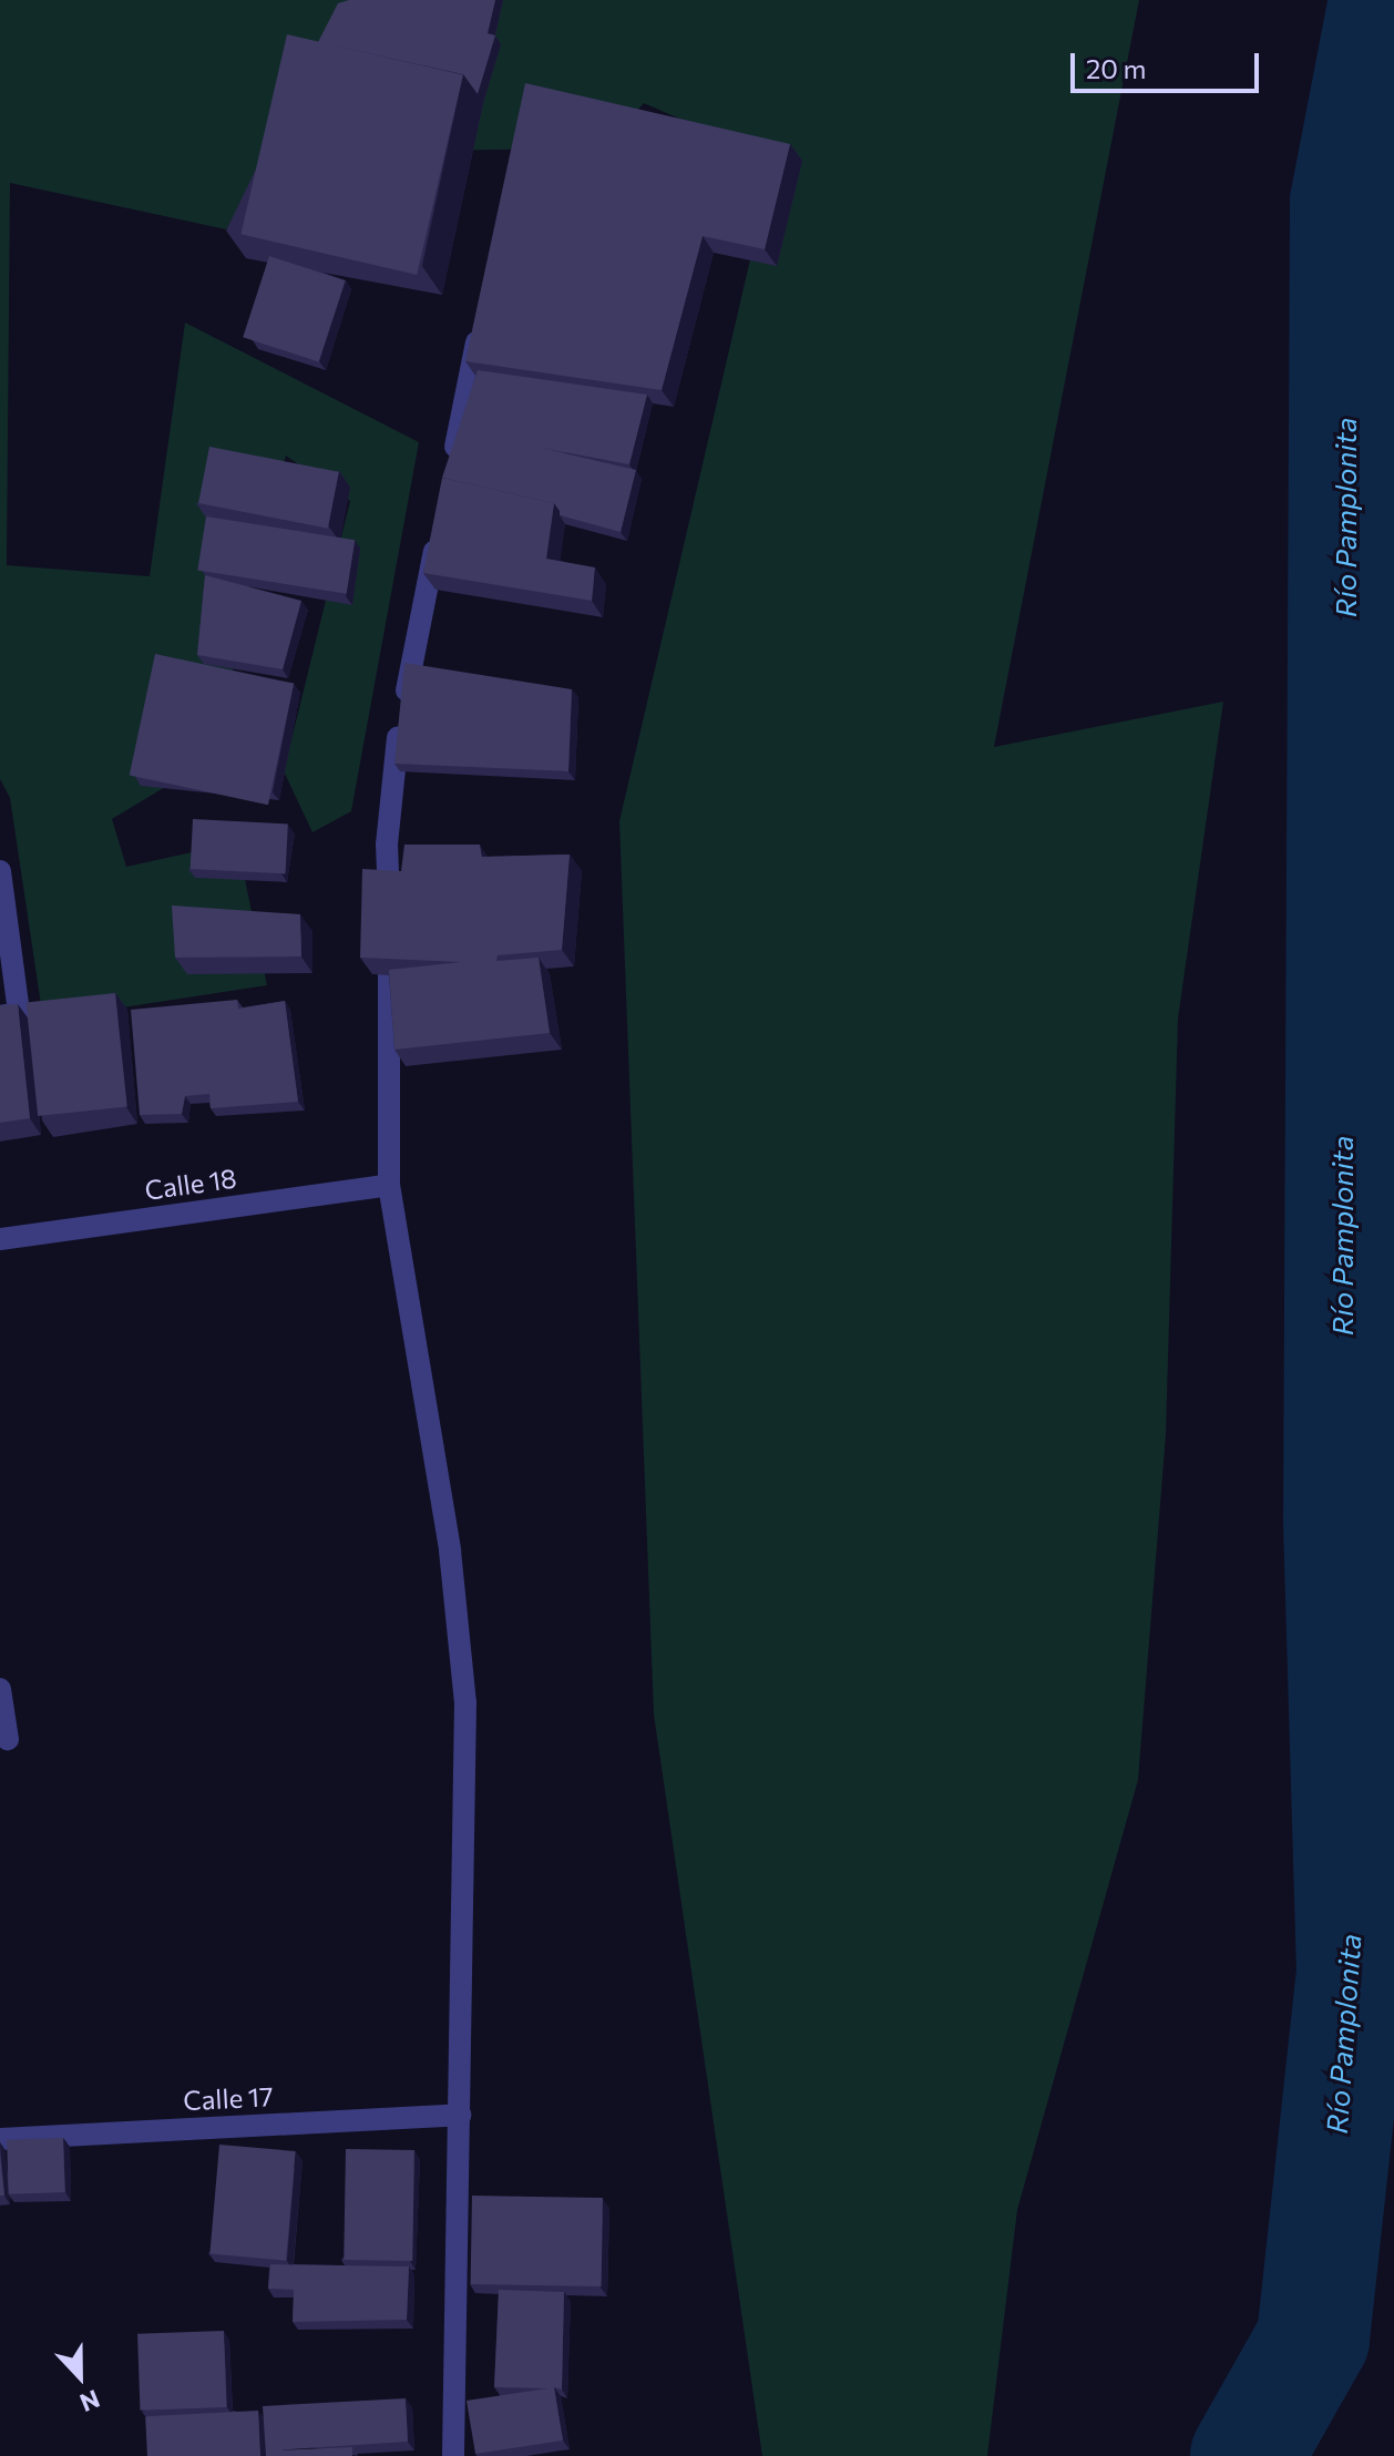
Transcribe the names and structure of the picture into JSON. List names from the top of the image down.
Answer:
{
  "streets": {
    "street": ["Calle 18", "Calle 17"]
  },
  "water": ["Río Pamplonita"],
  "scale_bar": "20 m",
  "north": "bottom"
}
